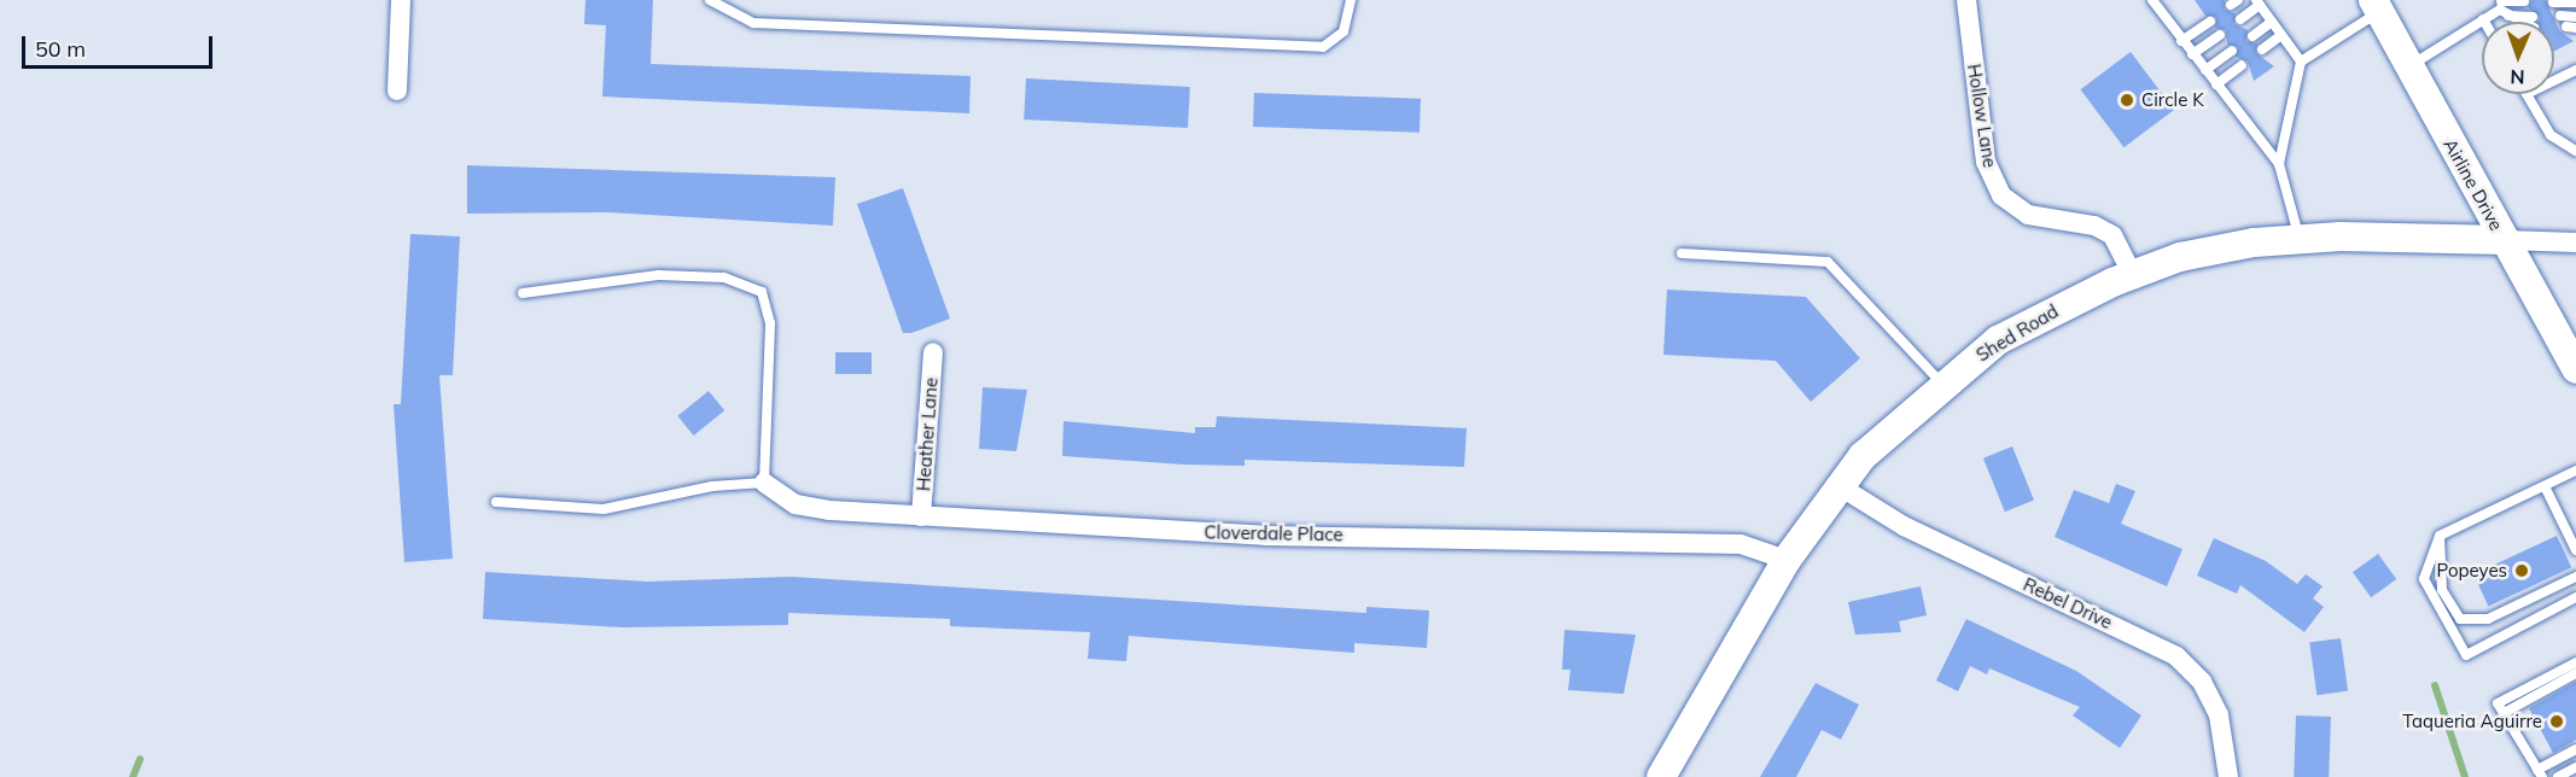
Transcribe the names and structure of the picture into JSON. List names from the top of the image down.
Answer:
{
  "streets": {
    "street": [
      "Hollow Lane",
      "Airline Drive",
      "Shed Road",
      "Heather Lane",
      "Cloverdale Place",
      "Rebel Drive"
    ]
  },
  "crossings": [
    ["Hollow Lane", "Shed Road"],
    ["Airline Drive", "Shed Road"],
    ["Shed Road", "Cloverdale Place"],
    ["Shed Road", "Rebel Drive"],
    ["Heather Lane", "Cloverdale Place"]
  ],
  "places": ["Circle K", "Popeyes", "Taqueria Aguirre"],
  "scale_bar": "50 m",
  "north": "bottom"
}
